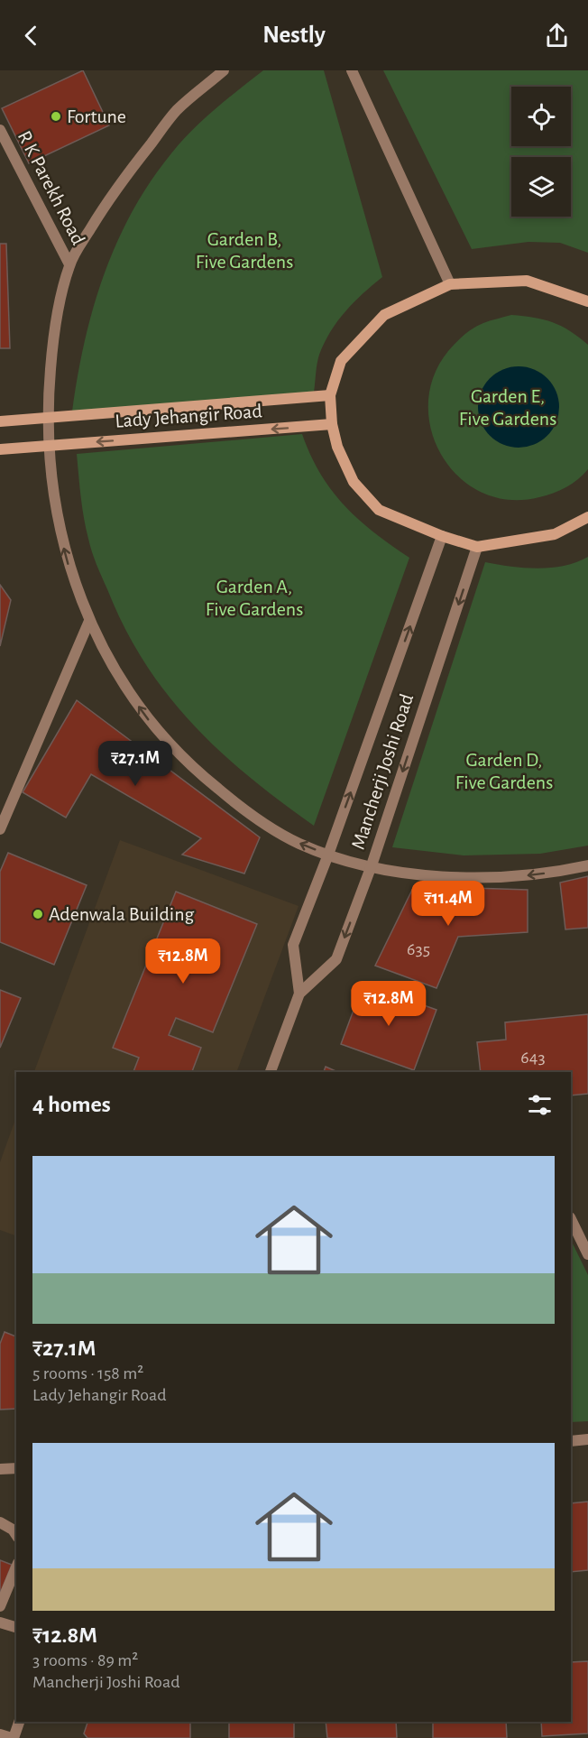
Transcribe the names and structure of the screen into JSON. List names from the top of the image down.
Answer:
{
  "streets": {
    "street": ["R K Parekh Road", "Lady Jehangir Road", "Mancherji Joshi Road"]
  },
  "parks": [
    "Garden B, Five Gardens",
    "Garden E, Five Gardens",
    "Garden A, Five Gardens",
    "Garden D, Five Gardens"
  ],
  "places": ["Fortune", "Adenwala Building"],
  "house_numbers": ["635", "643"],
  "page": {
    "header": "Nestly",
    "price": [
      "₹27.1M",
      "₹11.4M",
      "₹12.8M",
      "₹12.8M"
    ],
    "heading": "4 homes",
    "list": [
      {
        "name": "₹27.1M",
        "note": "5 rooms · 158 m² · Lady Jehangir Road"
      },
      {
        "name": "₹12.8M",
        "note": "3 rooms · 89 m² · Mancherji Joshi Road"
      }
    ]
  }
}
